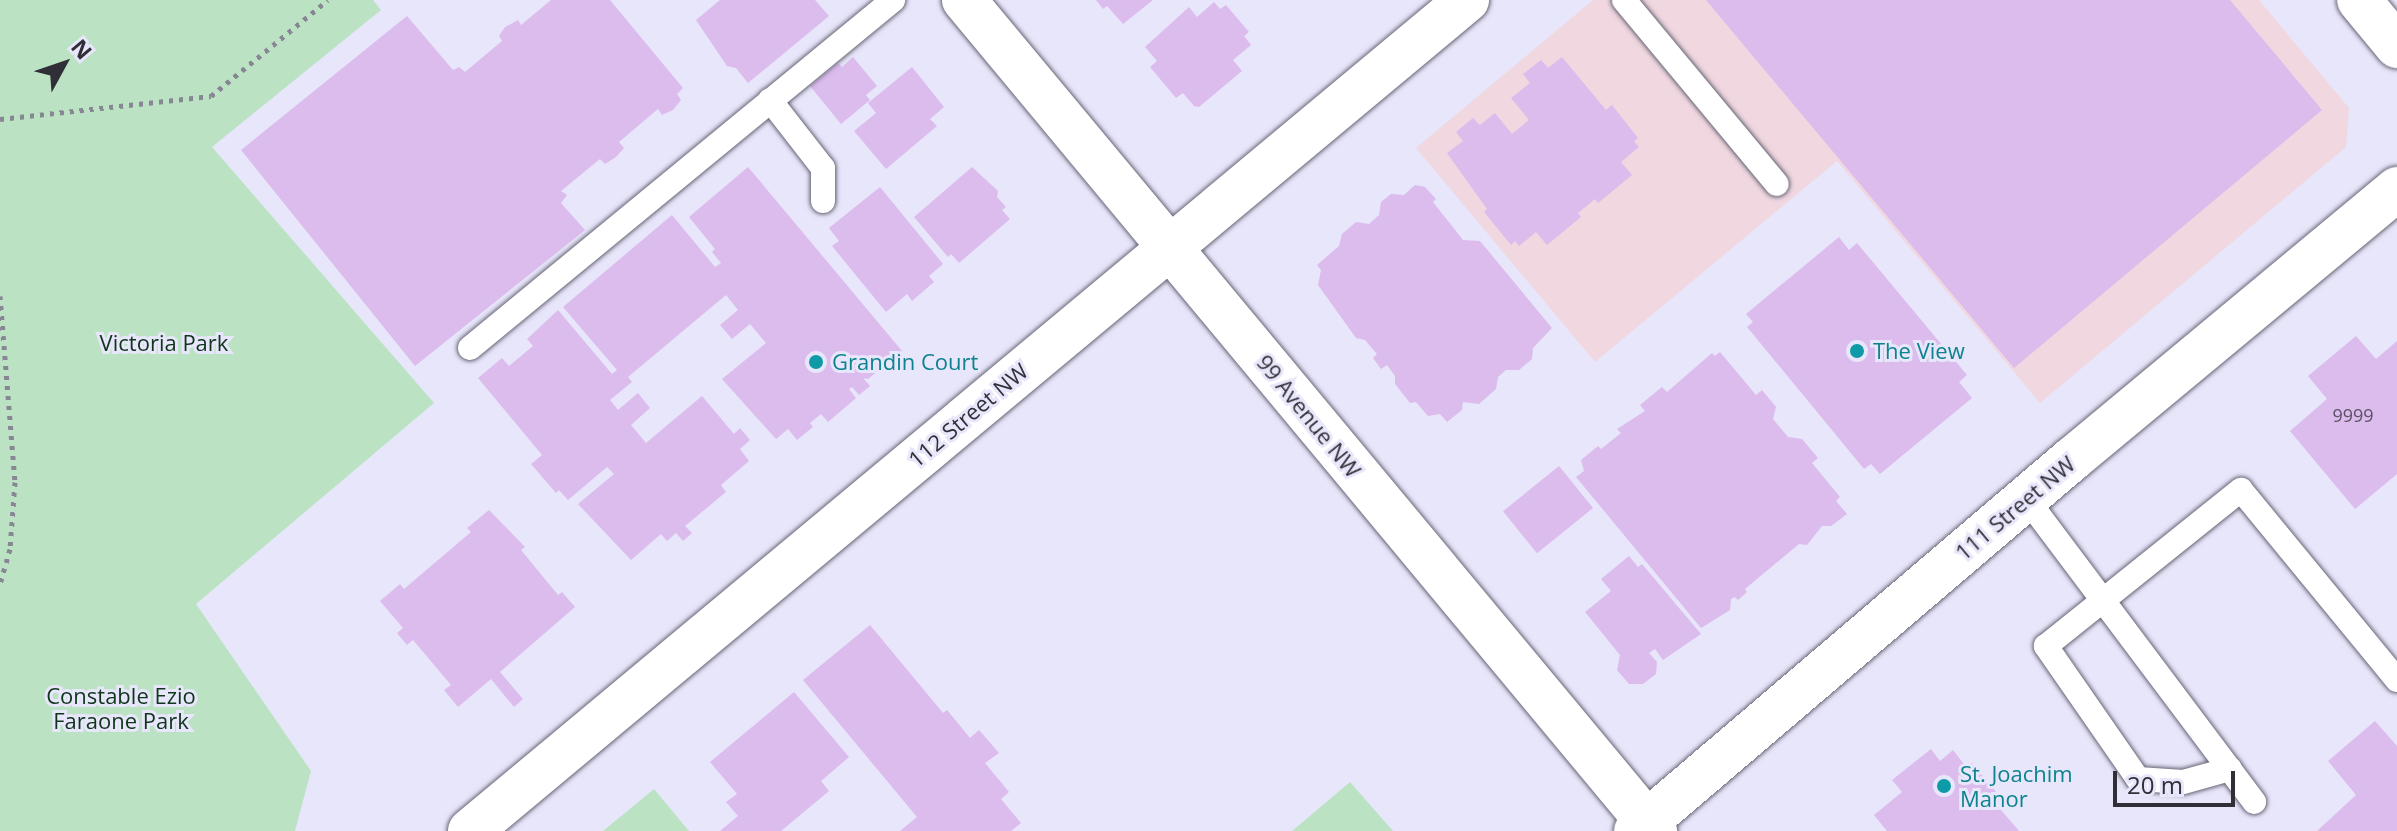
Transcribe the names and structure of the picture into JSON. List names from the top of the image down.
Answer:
{
  "streets": {
    "street": ["112 Street NW", "99 Avenue NW", "111 Street NW"]
  },
  "crossings": [
    ["112 Street NW", "99 Avenue NW"],
    ["99 Avenue NW", "111 Street NW"]
  ],
  "parks": ["Victoria Park", "Constable Ezio Faraone Park"],
  "places": ["The View", "Grandin Court", "St. Joachim Manor"],
  "house_numbers": ["9999"],
  "scale_bar": "20 m",
  "north": "top right"
}
